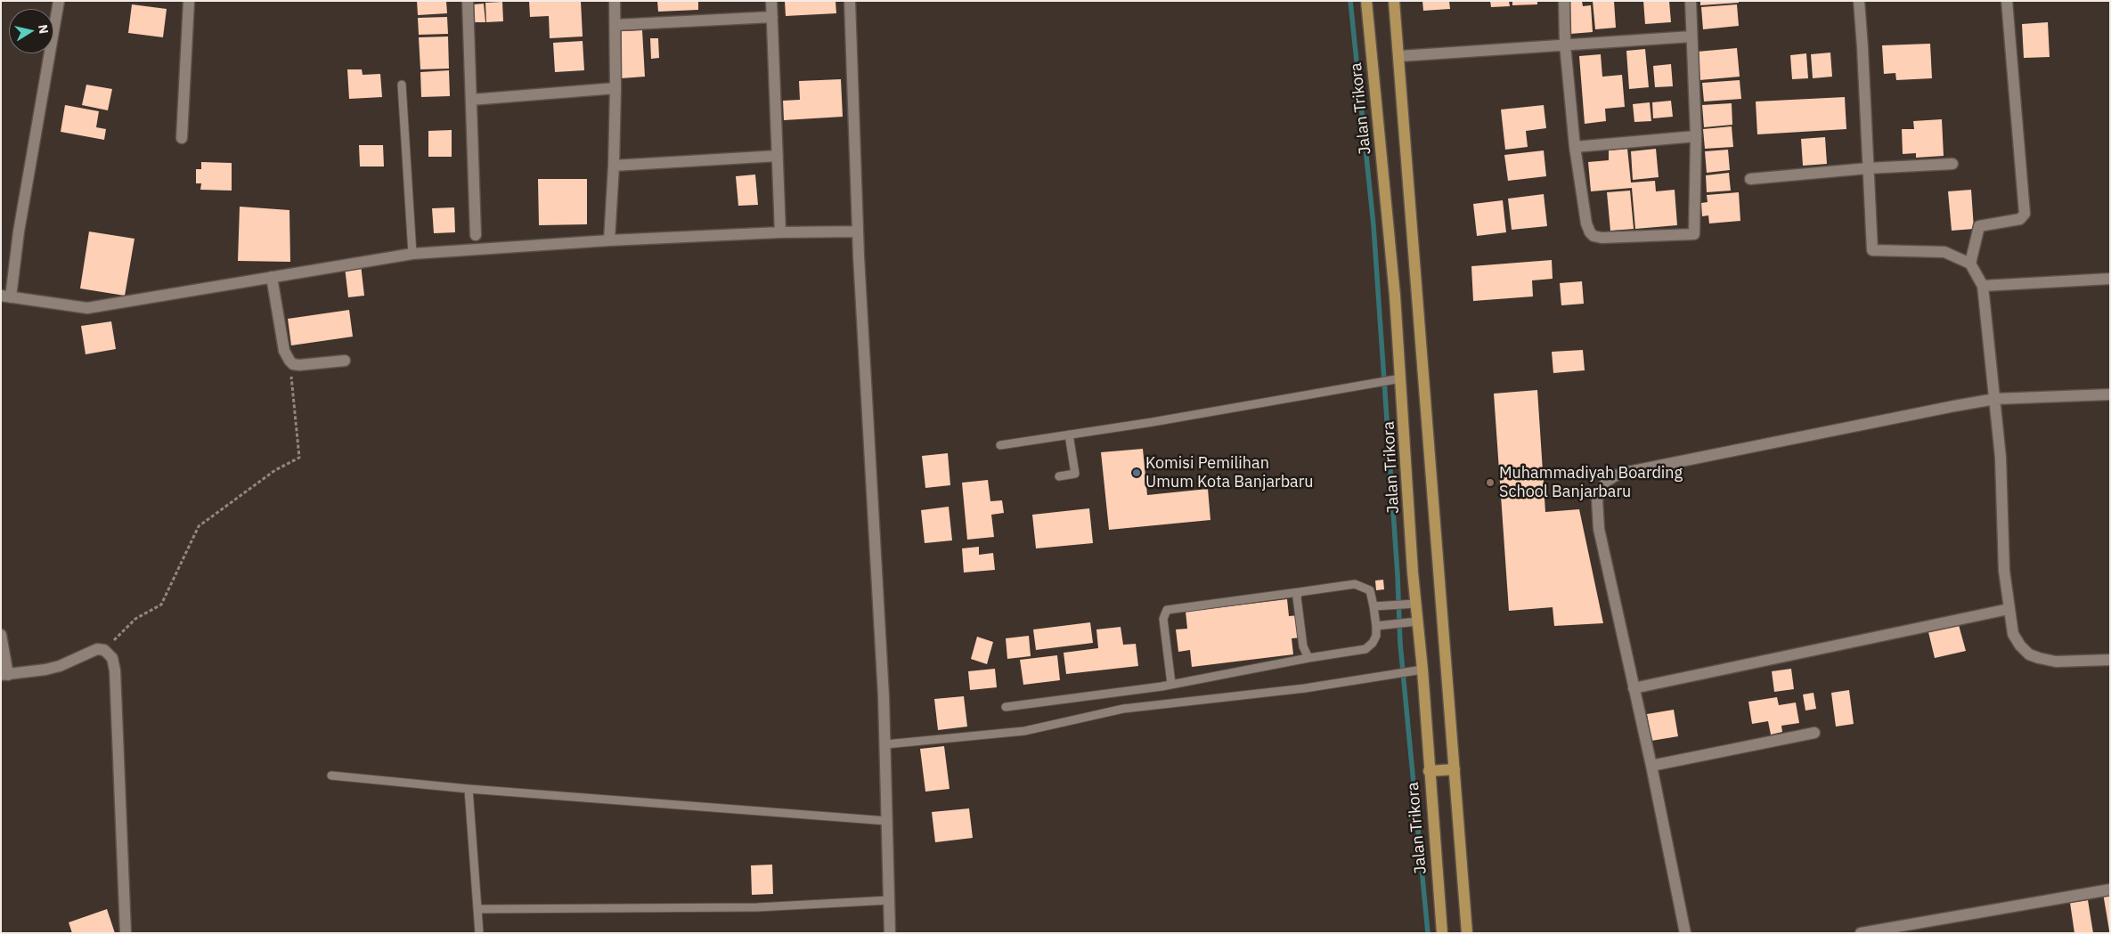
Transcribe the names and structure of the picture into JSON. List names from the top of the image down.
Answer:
{
  "streets": {
    "main road": ["Jalan Trikora"]
  },
  "places": ["Komisi Pemilihan Umum Kota Banjarbaru", "Muhammadiyah Boarding School Banjarbaru"],
  "north": "right"
}
